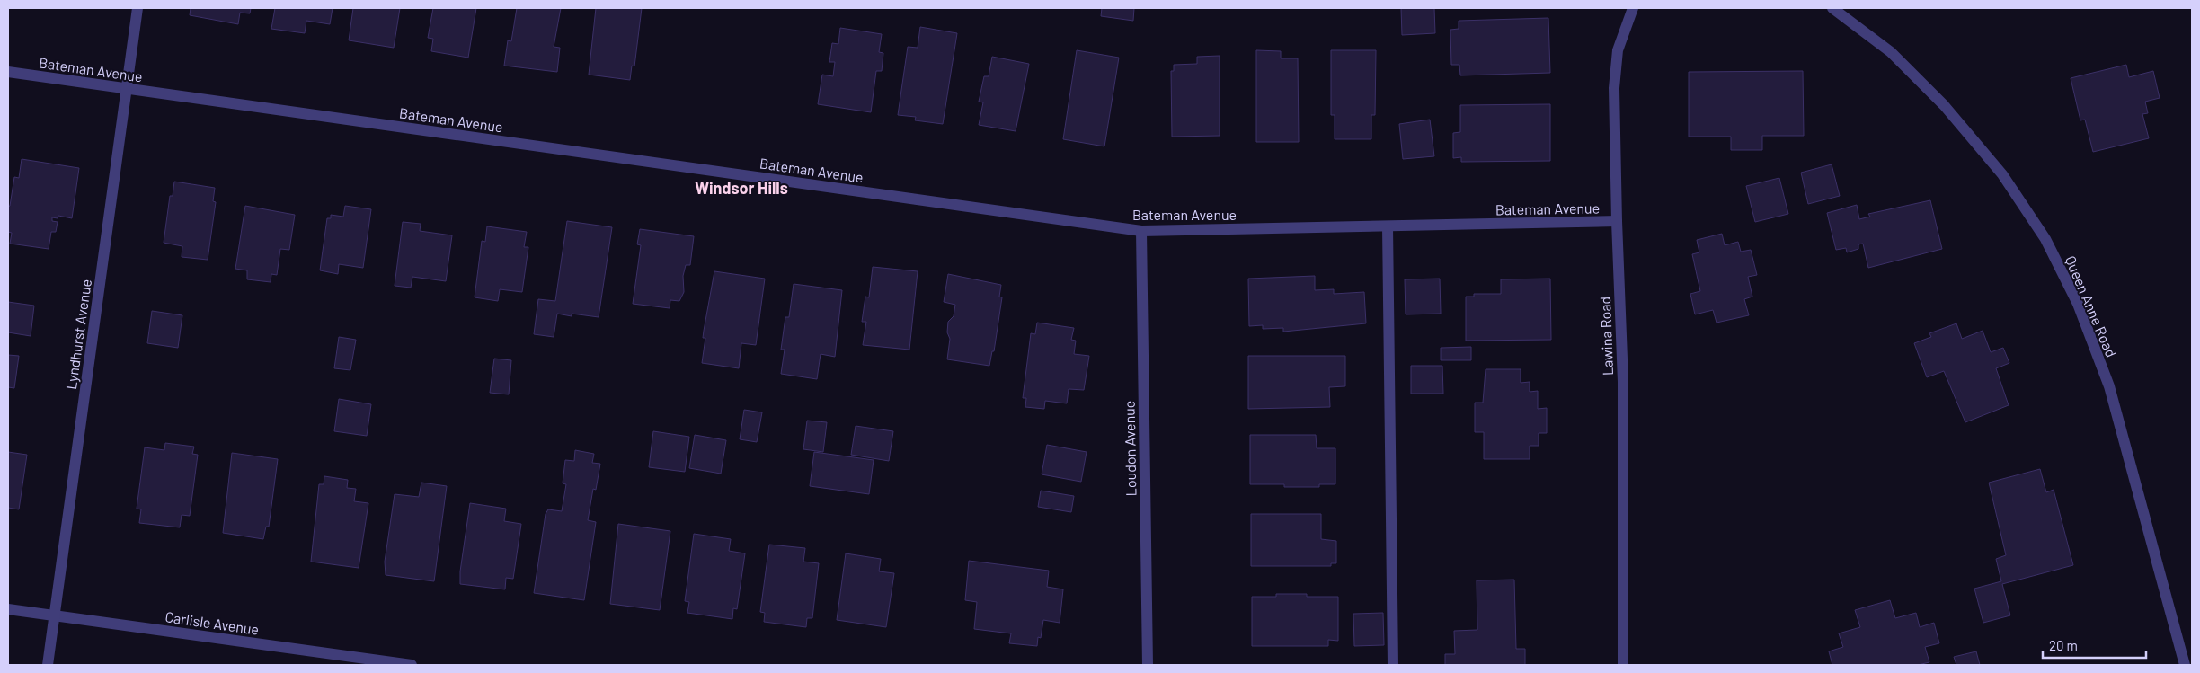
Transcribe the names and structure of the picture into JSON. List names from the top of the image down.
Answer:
{
  "streets": {
    "street": [
      "Bateman Avenue",
      "Queen Anne Road",
      "Lyndhurst Avenue",
      "Lawina Road",
      "Loudon Avenue",
      "Carlisle Avenue"
    ]
  },
  "crossings": [
    ["Bateman Avenue", "Lyndhurst Avenue"],
    ["Bateman Avenue", "Lawina Road"],
    ["Bateman Avenue", "Loudon Avenue"],
    ["Lyndhurst Avenue", "Carlisle Avenue"]
  ],
  "districts": ["Windsor Hills"],
  "scale_bar": "20 m"
}
